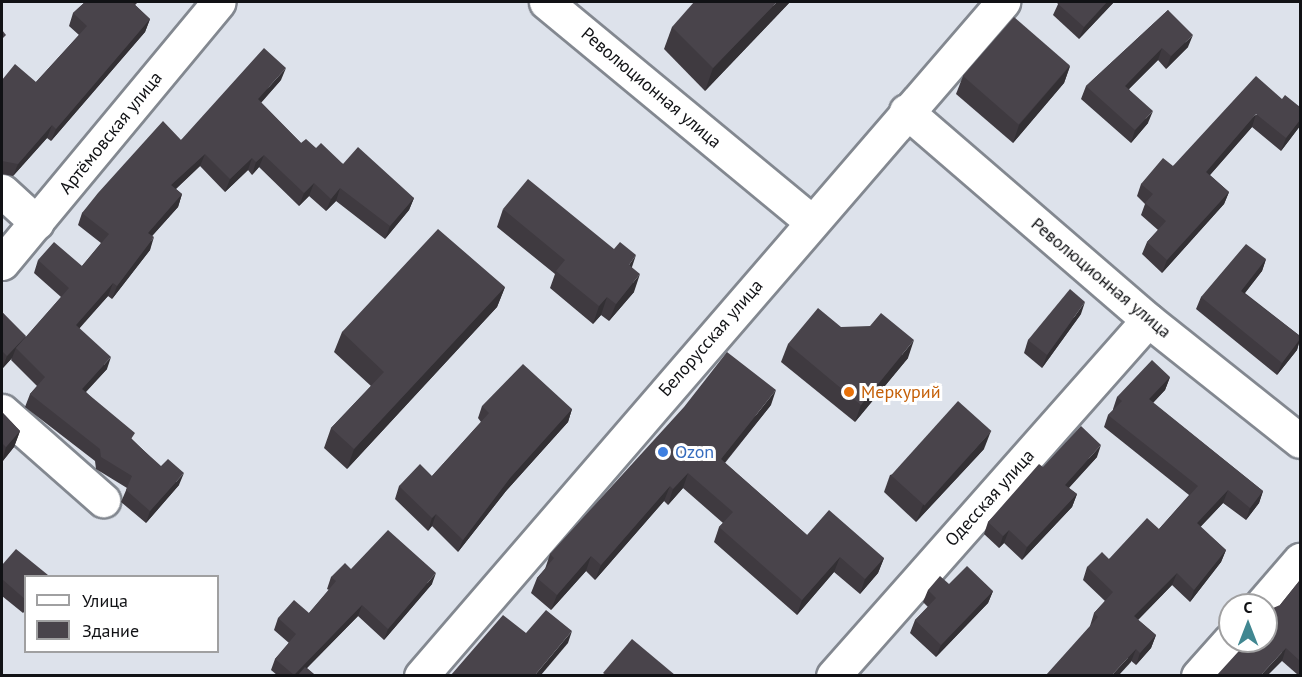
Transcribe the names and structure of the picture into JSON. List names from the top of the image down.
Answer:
{
  "streets": {
    "street": [
      "Революционная улица",
      "Артёмовская улица",
      "Белорусская улица",
      "Одесская улица"
    ]
  },
  "crossings": [
    ["Революционная улица", "Белорусская улица"],
    ["Революционная улица", "Одесская улица"]
  ],
  "places": ["Меркурий", "Ozon"],
  "legend": ["Улица", "Здание"],
  "north": "top"
}
